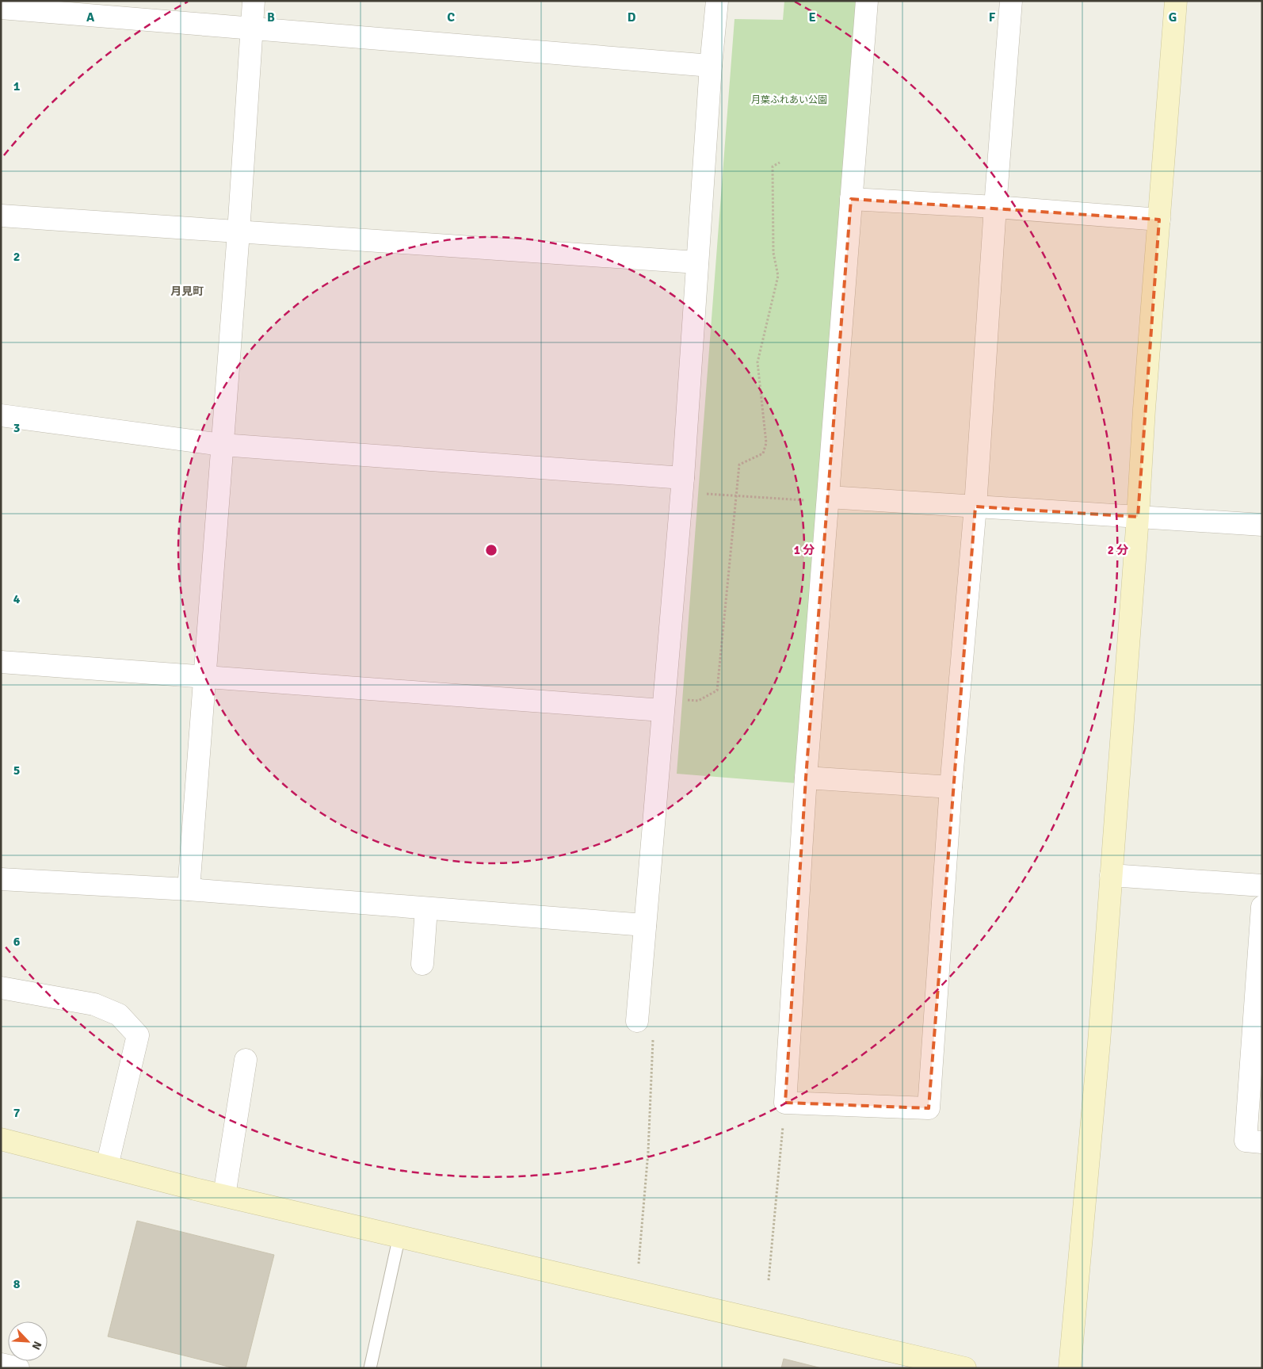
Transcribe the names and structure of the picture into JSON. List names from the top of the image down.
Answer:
{
  "districts": ["月見町"],
  "parks": ["月葉ふれあい公園"],
  "north": "bottom right",
  "grid": {
    "columns": [
      "A",
      "B",
      "C",
      "D",
      "E",
      "F",
      "G"
    ],
    "rows": [
      "1",
      "2",
      "3",
      "4",
      "5",
      "6",
      "7",
      "8"
    ]
  },
  "rings": ["1 分", "2 分"]
}
